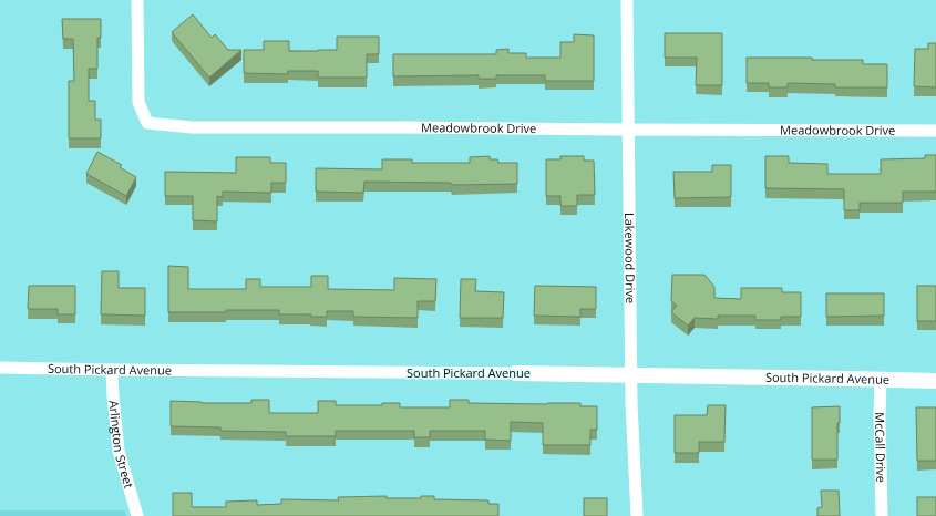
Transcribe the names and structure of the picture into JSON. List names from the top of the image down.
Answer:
{
  "streets": {
    "street": [
      "Meadowbrook Drive",
      "Lakewood Drive",
      "South Pickard Avenue",
      "Arlington Street",
      "McCall Drive"
    ]
  },
  "crossings": [
    ["Meadowbrook Drive", "Lakewood Drive"],
    ["Lakewood Drive", "South Pickard Avenue"],
    ["South Pickard Avenue", "Arlington Street"],
    ["South Pickard Avenue", "McCall Drive"]
  ]
}
